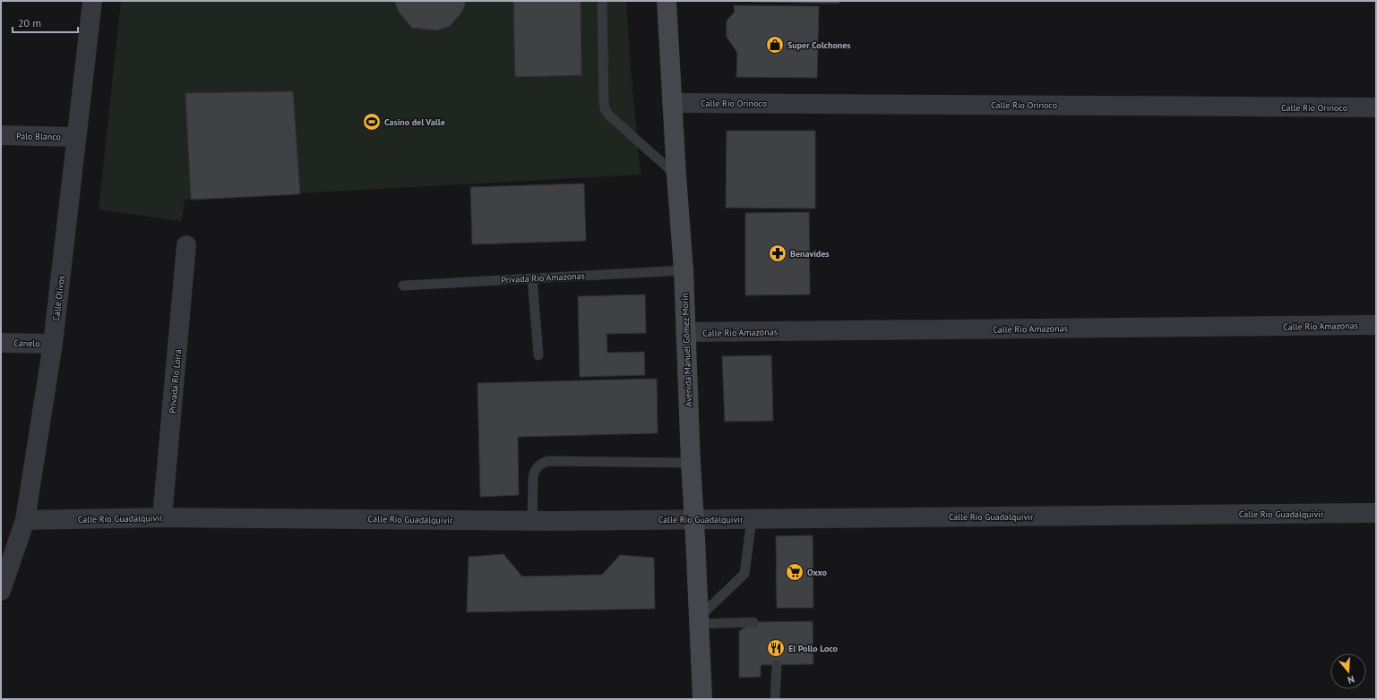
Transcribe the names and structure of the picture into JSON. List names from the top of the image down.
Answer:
{
  "streets": {
    "main road": ["Avenida Manuel Gómez Morín"],
    "street": [
      "Calle Río Orinoco",
      "Palo Blanco",
      "Calle Olivos",
      "Calle Río Amazonas",
      "Canelo",
      "Privada Río Loira",
      "Calle Río Guadalquivir"
    ],
    "lane": ["Privada Río Amazonas"]
  },
  "crossings": [
    ["Calle Río Orinoco", "Avenida Manuel Gómez Morín"],
    ["Palo Blanco", "Calle Olivos"],
    ["Privada Río Amazonas", "Avenida Manuel Gómez Morín"],
    ["Calle Olivos", "Canelo"],
    ["Calle Olivos", "Calle Río Guadalquivir"],
    ["Calle Río Amazonas", "Avenida Manuel Gómez Morín"],
    ["Avenida Manuel Gómez Morín", "Calle Río Guadalquivir"],
    ["Privada Río Loira", "Calle Río Guadalquivir"]
  ],
  "places": {
    "shop": ["Super Colchones"],
    "sports": ["Casino del Valle"],
    "pharmacy": ["Benavides"],
    "supermarket": ["Oxxo"],
    "restaurant": ["El Pollo Loco"]
  },
  "scale_bar": "20 m",
  "north": "bottom"
}
